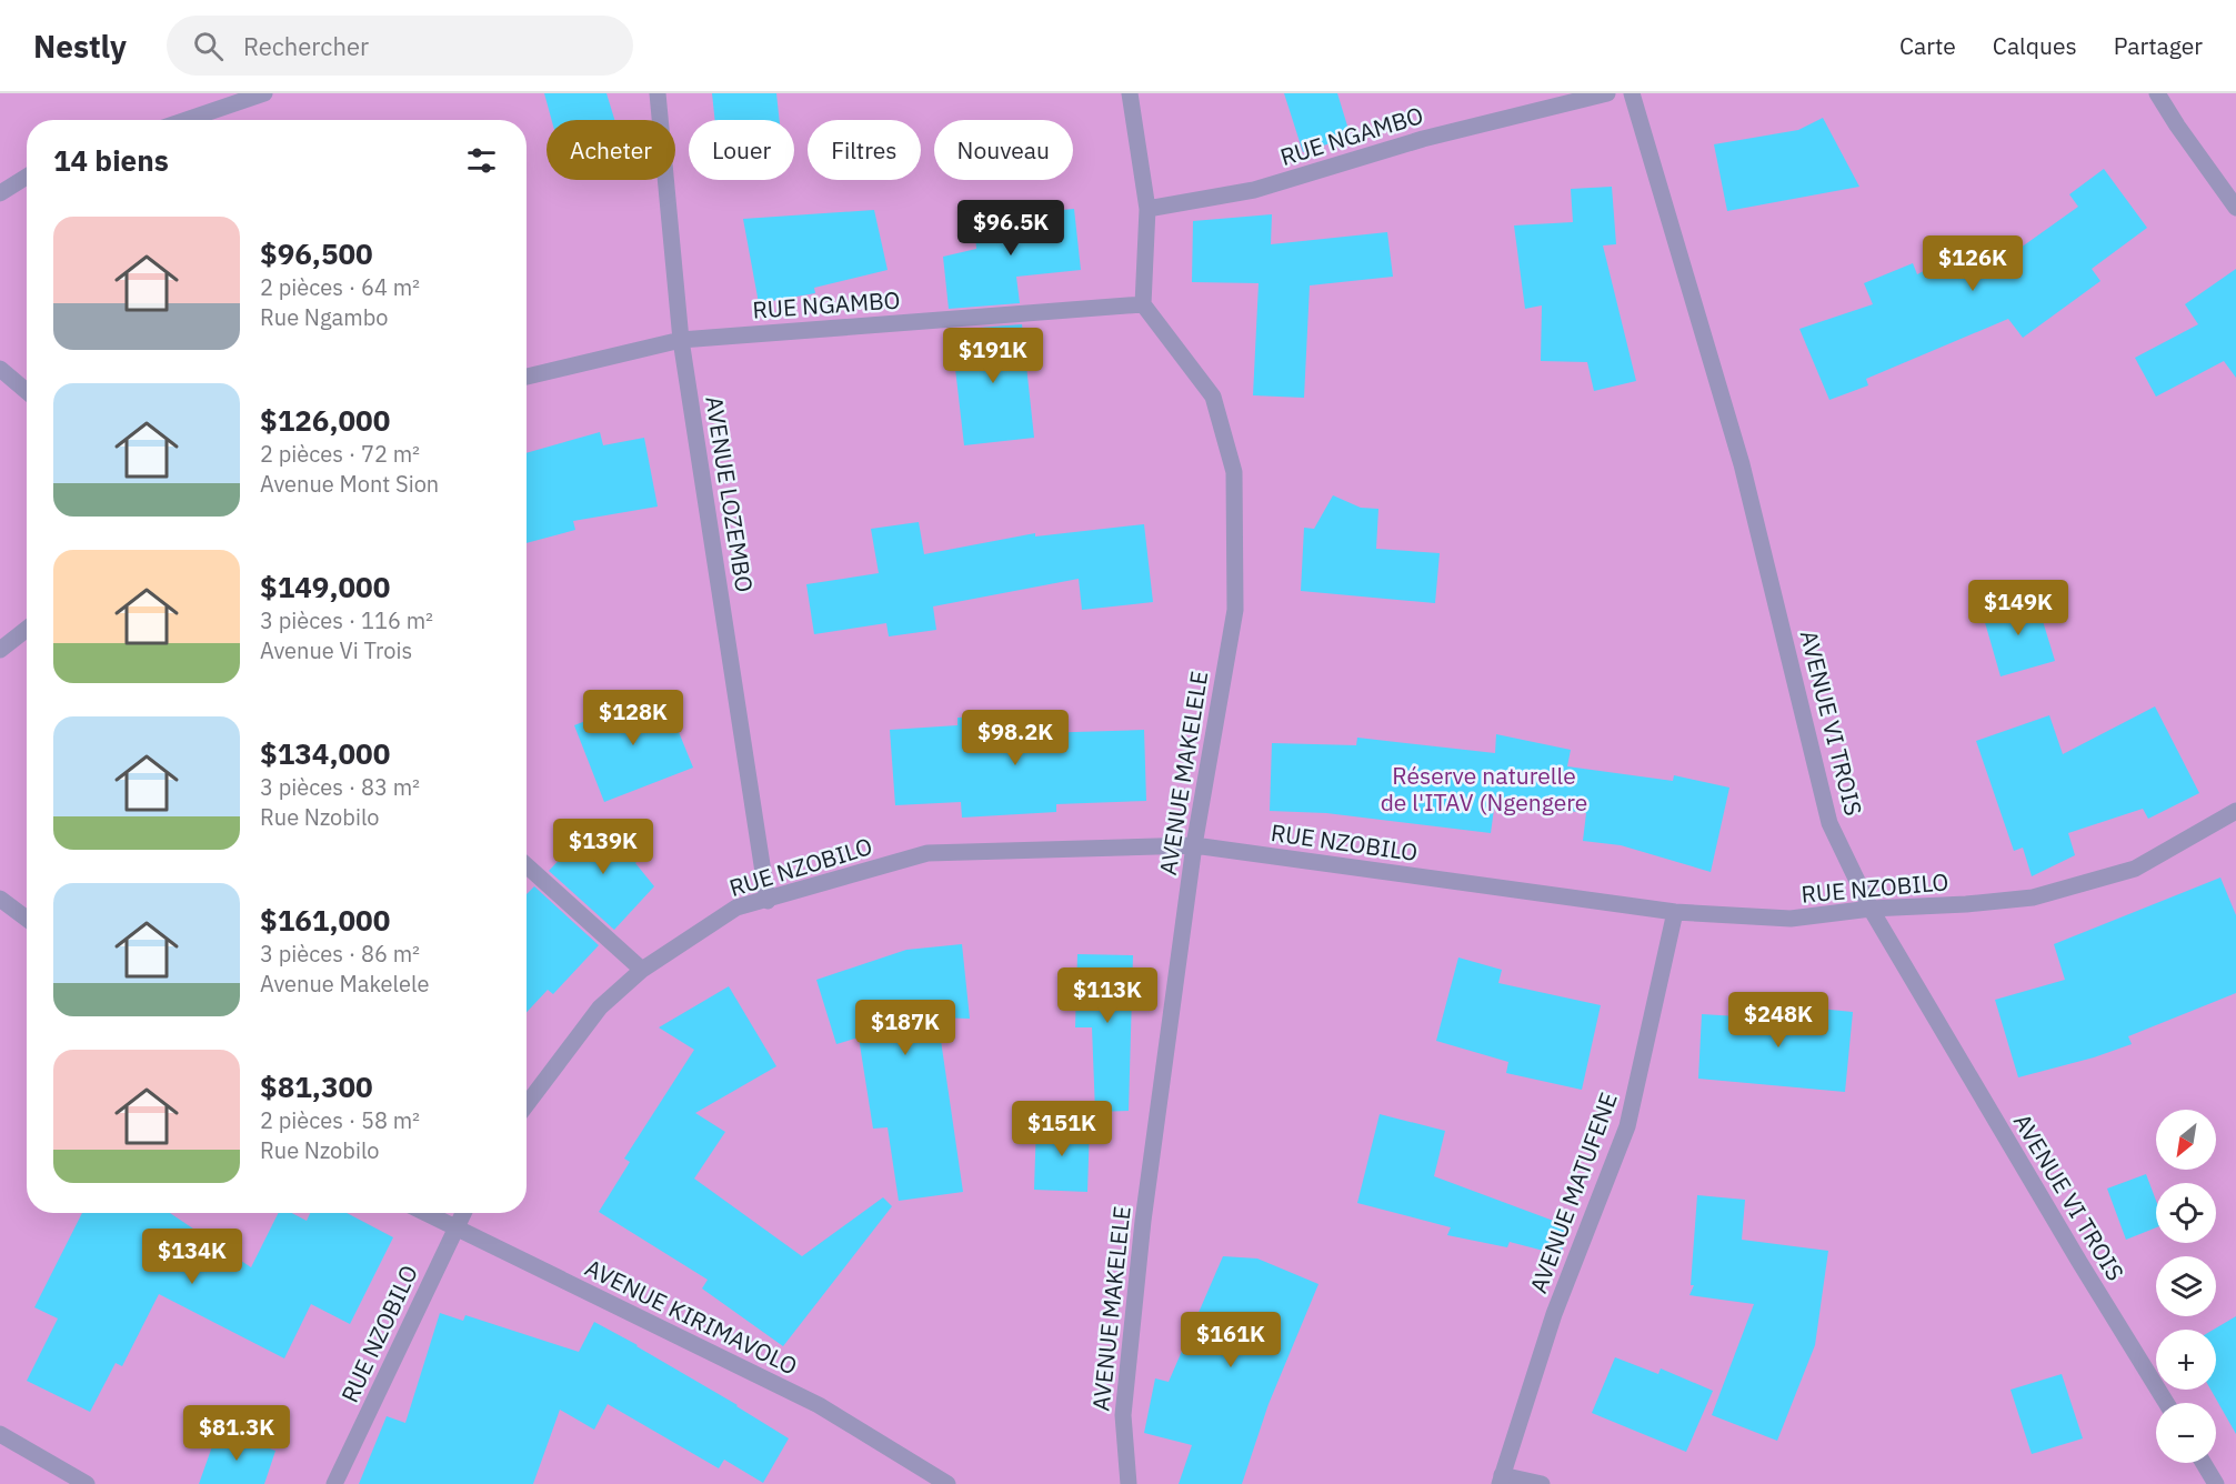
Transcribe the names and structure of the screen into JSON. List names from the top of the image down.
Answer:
{
  "streets": {
    "street": [
      "RUE NGAMBO",
      "AVENUE LOZEMBO",
      "AVENUE VI TROIS",
      "AVENUE MAKELELE",
      "RUE NZOBILO",
      "AVENUE MATUFENE",
      "AVENUE KIRIMAVOLO"
    ]
  },
  "crossings": [
    ["RUE NGAMBO", "AVENUE LOZEMBO"],
    ["RUE NGAMBO", "AVENUE MAKELELE"],
    ["AVENUE LOZEMBO", "RUE NZOBILO"],
    ["AVENUE VI TROIS", "RUE NZOBILO"],
    ["AVENUE MAKELELE", "RUE NZOBILO"],
    ["RUE NZOBILO", "AVENUE MATUFENE"],
    ["RUE NZOBILO", "AVENUE KIRIMAVOLO"]
  ],
  "parks": ["Réserve naturelle de l'ITAV (Ngengere"],
  "north": "bottom left",
  "page": {
    "header": "Nestly",
    "search": "Rechercher",
    "nav": ["Carte", "Calques", "Partager"],
    "chip": [
      "Acheter",
      "Louer",
      "Filtres",
      "Nouveau"
    ],
    "heading": "14 biens",
    "price": [
      "$96.5K",
      "$126K",
      "$191K",
      "$149K",
      "$128K",
      "$98.2K",
      "$139K",
      "$113K",
      "$248K",
      "$187K",
      "$151K",
      "$134K",
      "$161K",
      "$81.3K"
    ],
    "list": [
      {
        "name": "$96,500",
        "note": "2 pièces · 64 m² · Rue Ngambo"
      },
      {
        "name": "$126,000",
        "note": "2 pièces · 72 m² · Avenue Mont Sion"
      },
      {
        "name": "$149,000",
        "note": "3 pièces · 116 m² · Avenue Vi Trois"
      },
      {
        "name": "$134,000",
        "note": "3 pièces · 83 m² · Rue Nzobilo"
      },
      {
        "name": "$161,000",
        "note": "3 pièces · 86 m² · Avenue Makelele"
      },
      {
        "name": "$81,300",
        "note": "2 pièces · 58 m² · Rue Nzobilo"
      }
    ],
    "map_buttons": ["+", "−"]
  }
}
